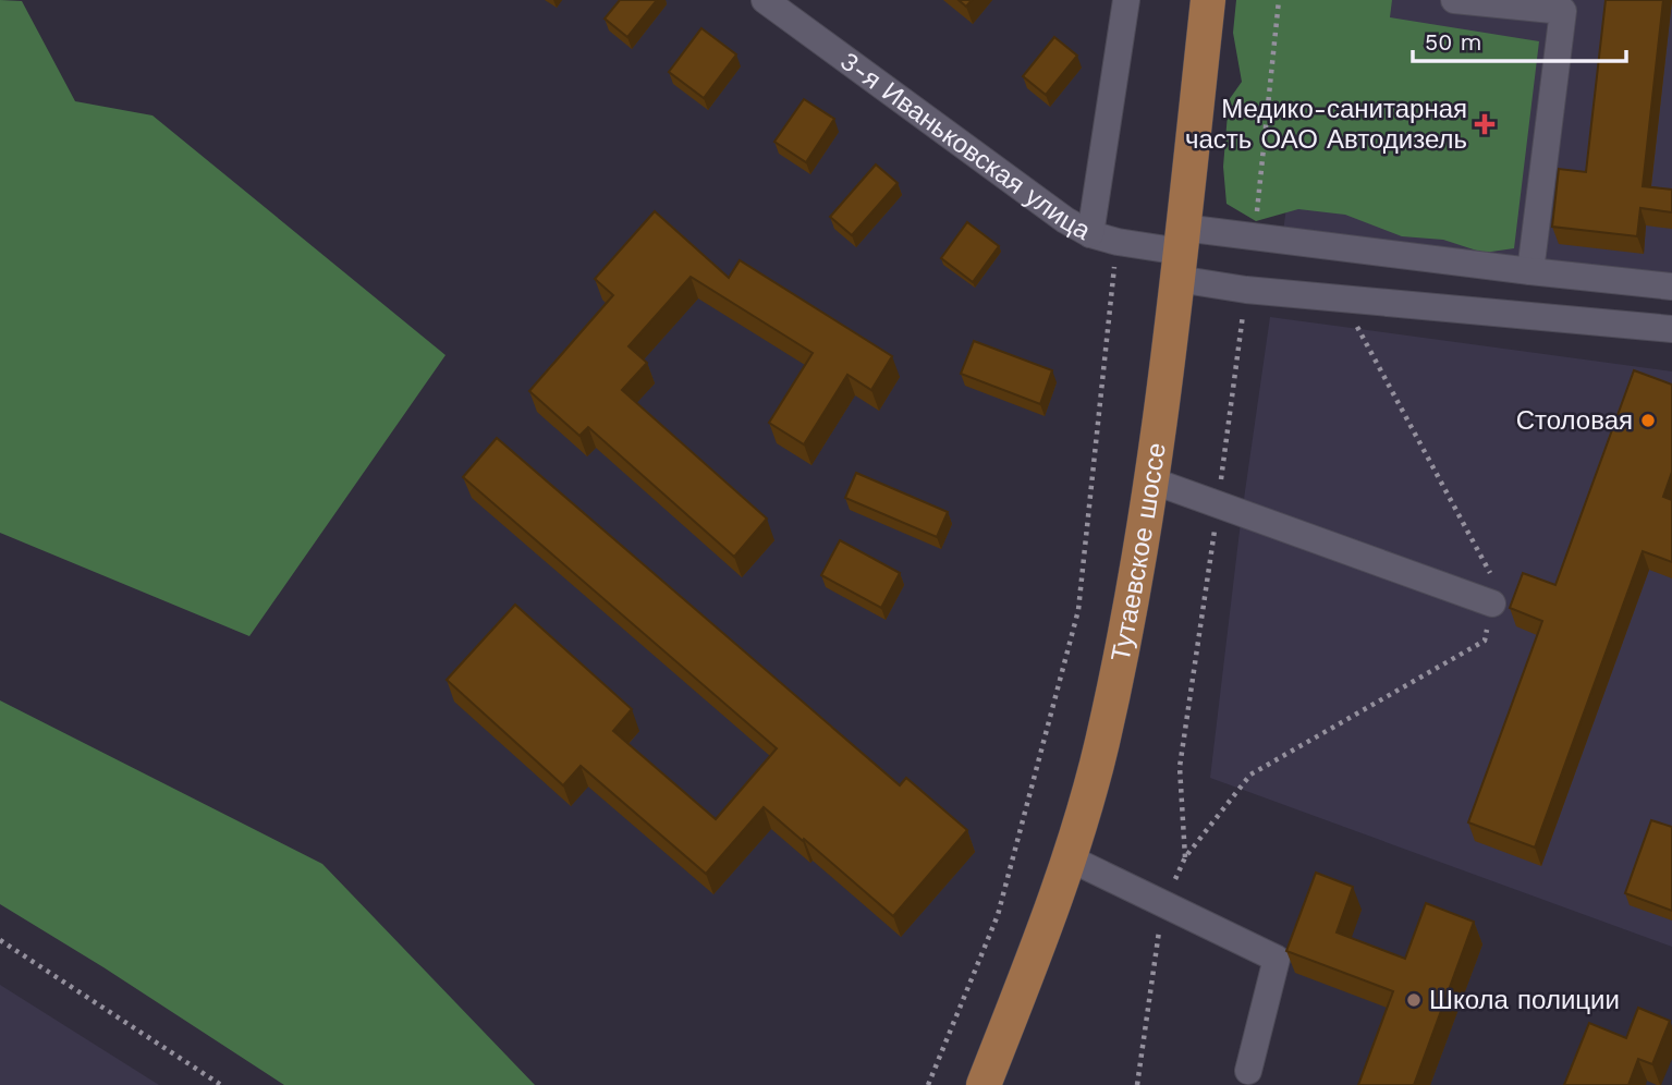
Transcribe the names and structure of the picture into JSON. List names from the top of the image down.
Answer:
{
  "streets": {
    "main road": ["Тутаевское шоссе"],
    "street": ["3-я Иваньковская улица"]
  },
  "crossings": [
    ["3-я Иваньковская улица", "Тутаевское шоссе"]
  ],
  "places": {
    "health": ["Медико-санитарная часть ОАО Автодизель"],
    "other": ["Столовая", "Школа полиции"]
  },
  "scale_bar": "50 m"
}
